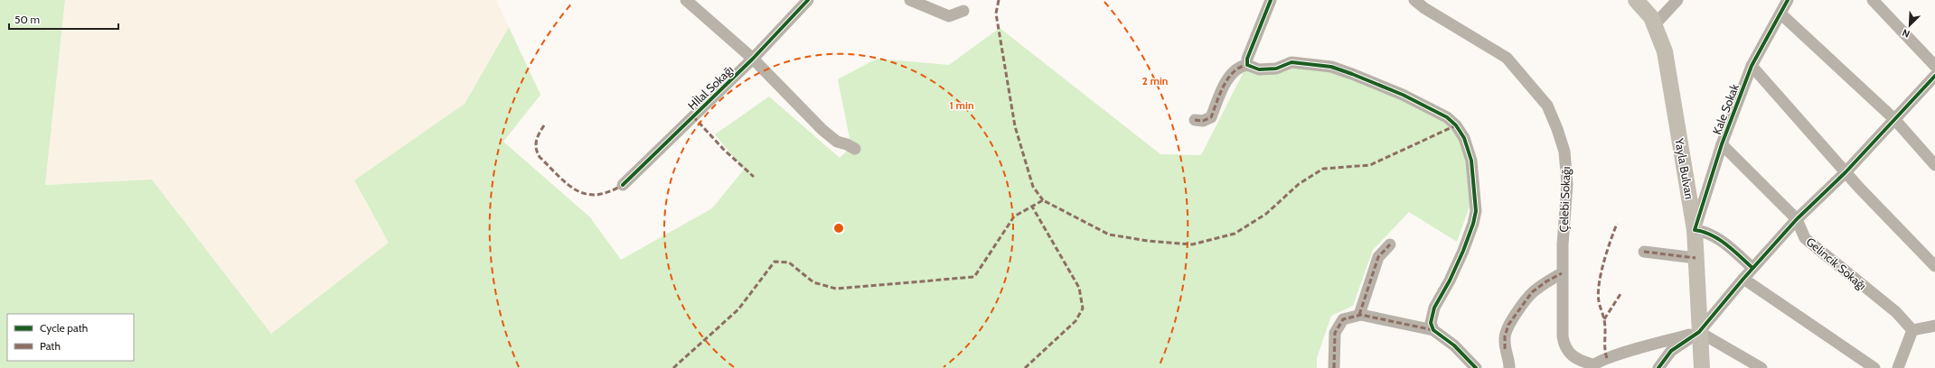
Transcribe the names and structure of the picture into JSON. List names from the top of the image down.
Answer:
{
  "streets": {
    "main road": ["Yayla Bulvarı"],
    "street": [
      "Hİlal Sokağı",
      "Kale Sokak",
      "Çelebi Sokağı",
      "Gelincik Sokağı"
    ]
  },
  "crossings": [
    ["Kale Sokak", "Yayla Bulvarı"],
    ["Kale Sokak", "Gelincik Sokağı"]
  ],
  "legend": ["Cycle path", "Path"],
  "scale_bar": "50 m",
  "north": "bottom left",
  "rings": ["2 min", "1 min"]
}
